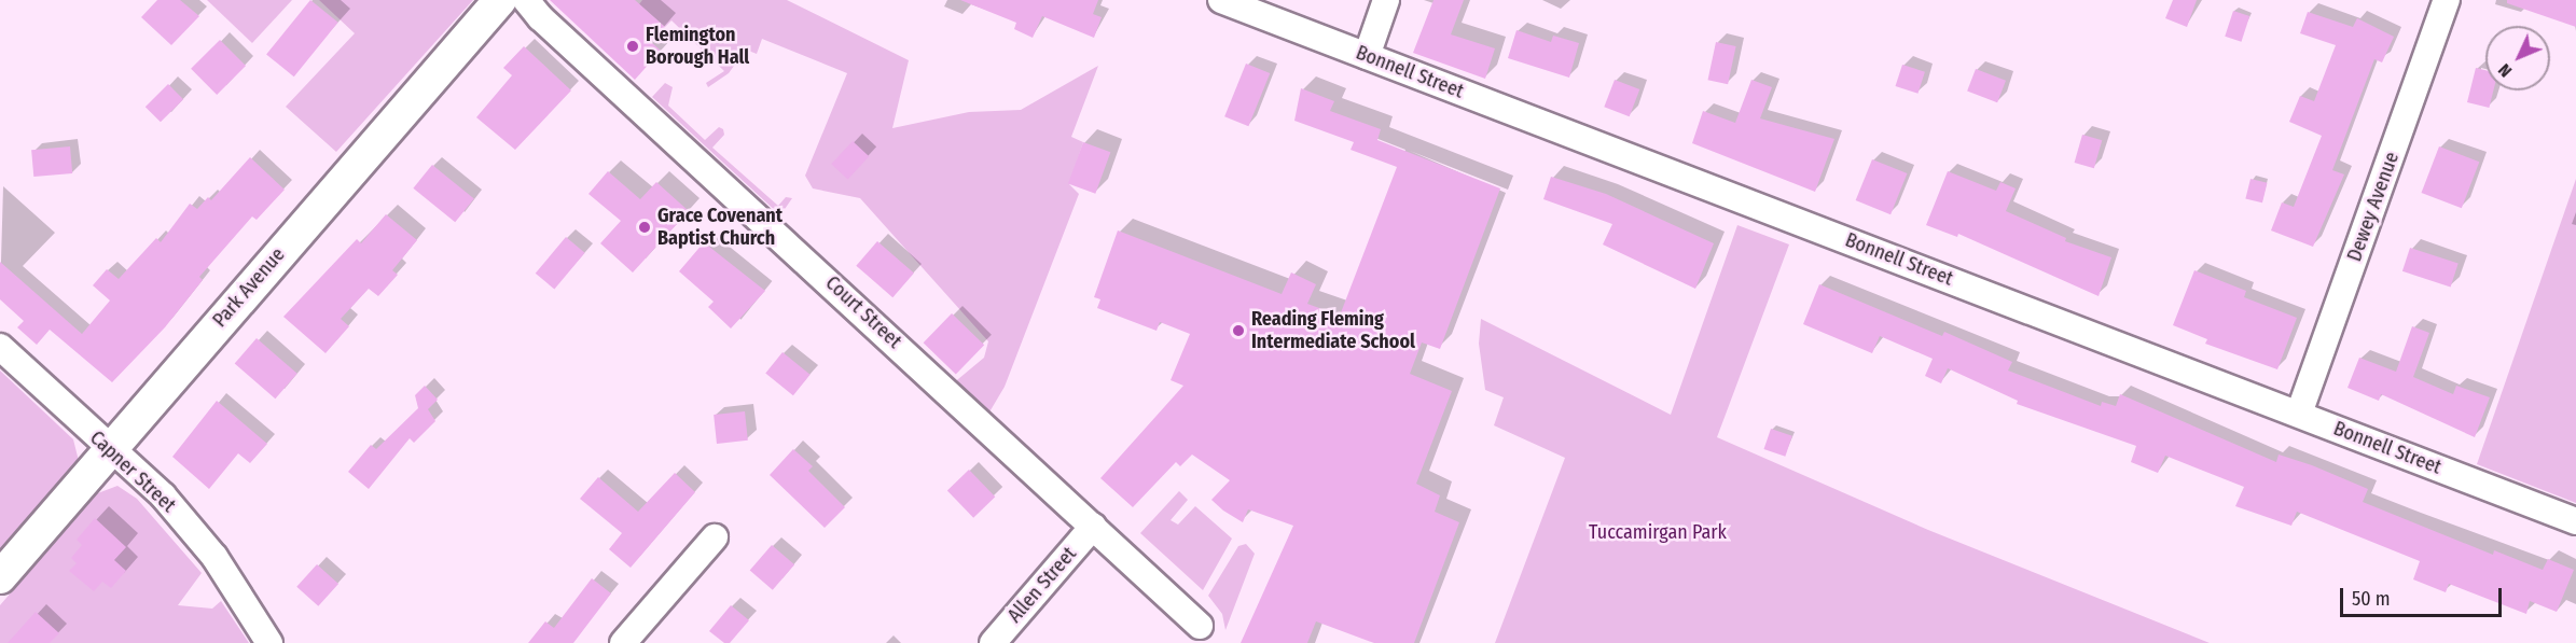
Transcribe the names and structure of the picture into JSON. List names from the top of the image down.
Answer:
{
  "streets": {
    "street": [
      "Bonnell Street",
      "Dewey Avenue",
      "Park Avenue",
      "Court Street",
      "Capner Street",
      "Allen Street"
    ]
  },
  "crossings": [
    ["Bonnell Street", "Dewey Avenue"],
    ["Park Avenue", "Capner Street"],
    ["Court Street", "Allen Street"]
  ],
  "parks": ["Tuccamirgan Park"],
  "places": ["Flemington Borough Hall", "Grace Covenant Baptist Church", "Reading Fleming Intermediate School"],
  "scale_bar": "50 m",
  "north": "bottom left"
}
